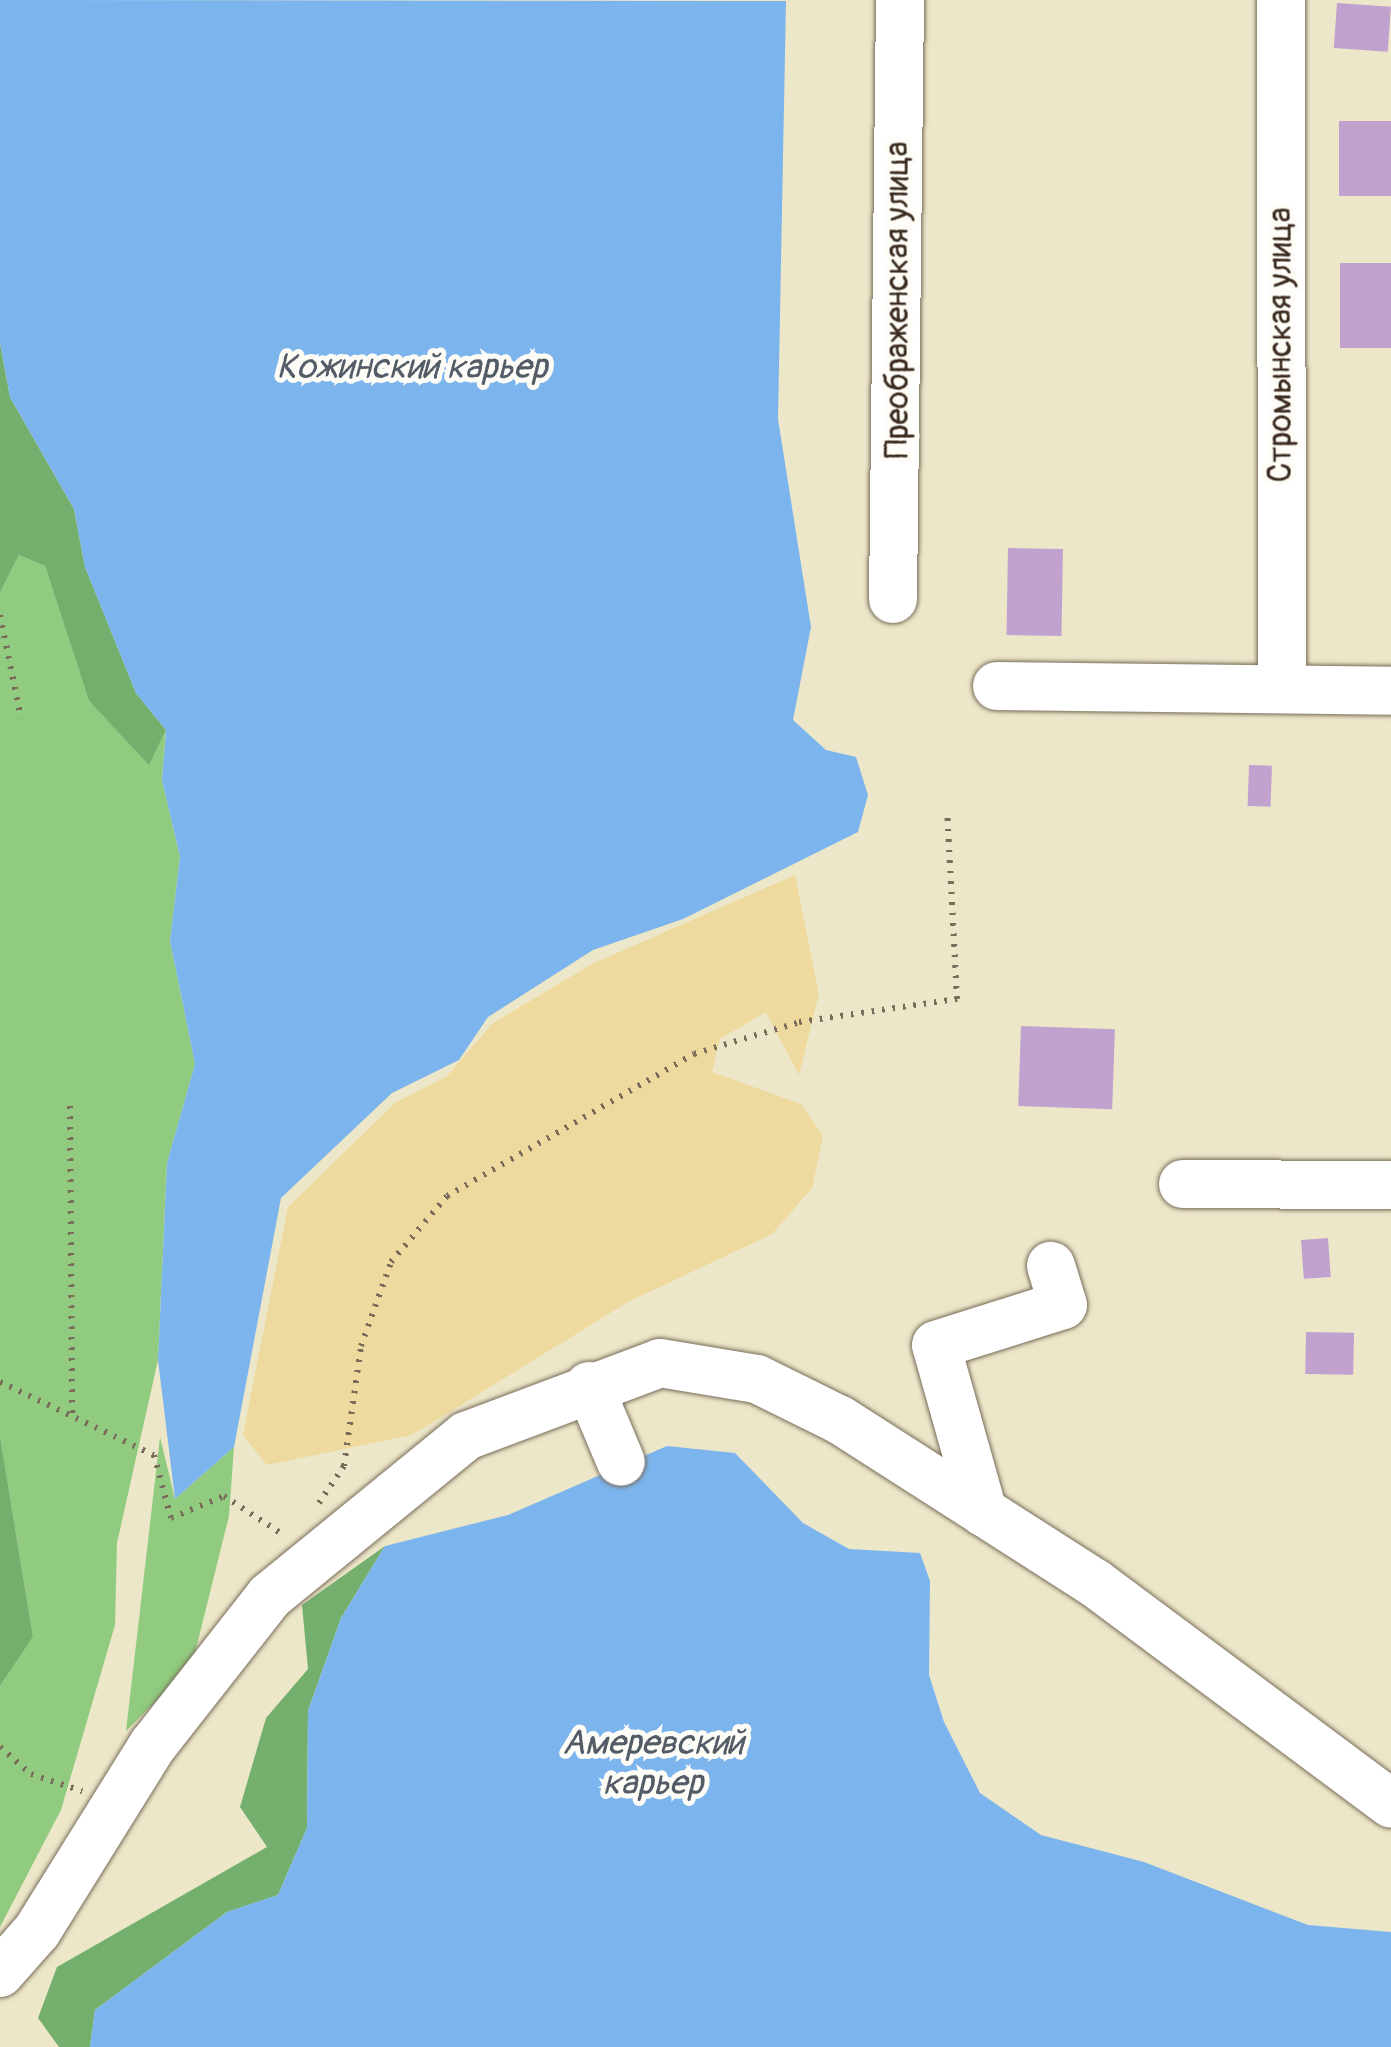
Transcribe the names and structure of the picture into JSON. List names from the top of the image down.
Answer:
{
  "streets": {
    "street": ["Преображенская улица", "Стромынская улица"]
  },
  "water": ["Кожинский карьер", "Амеревский карьер"]
}
